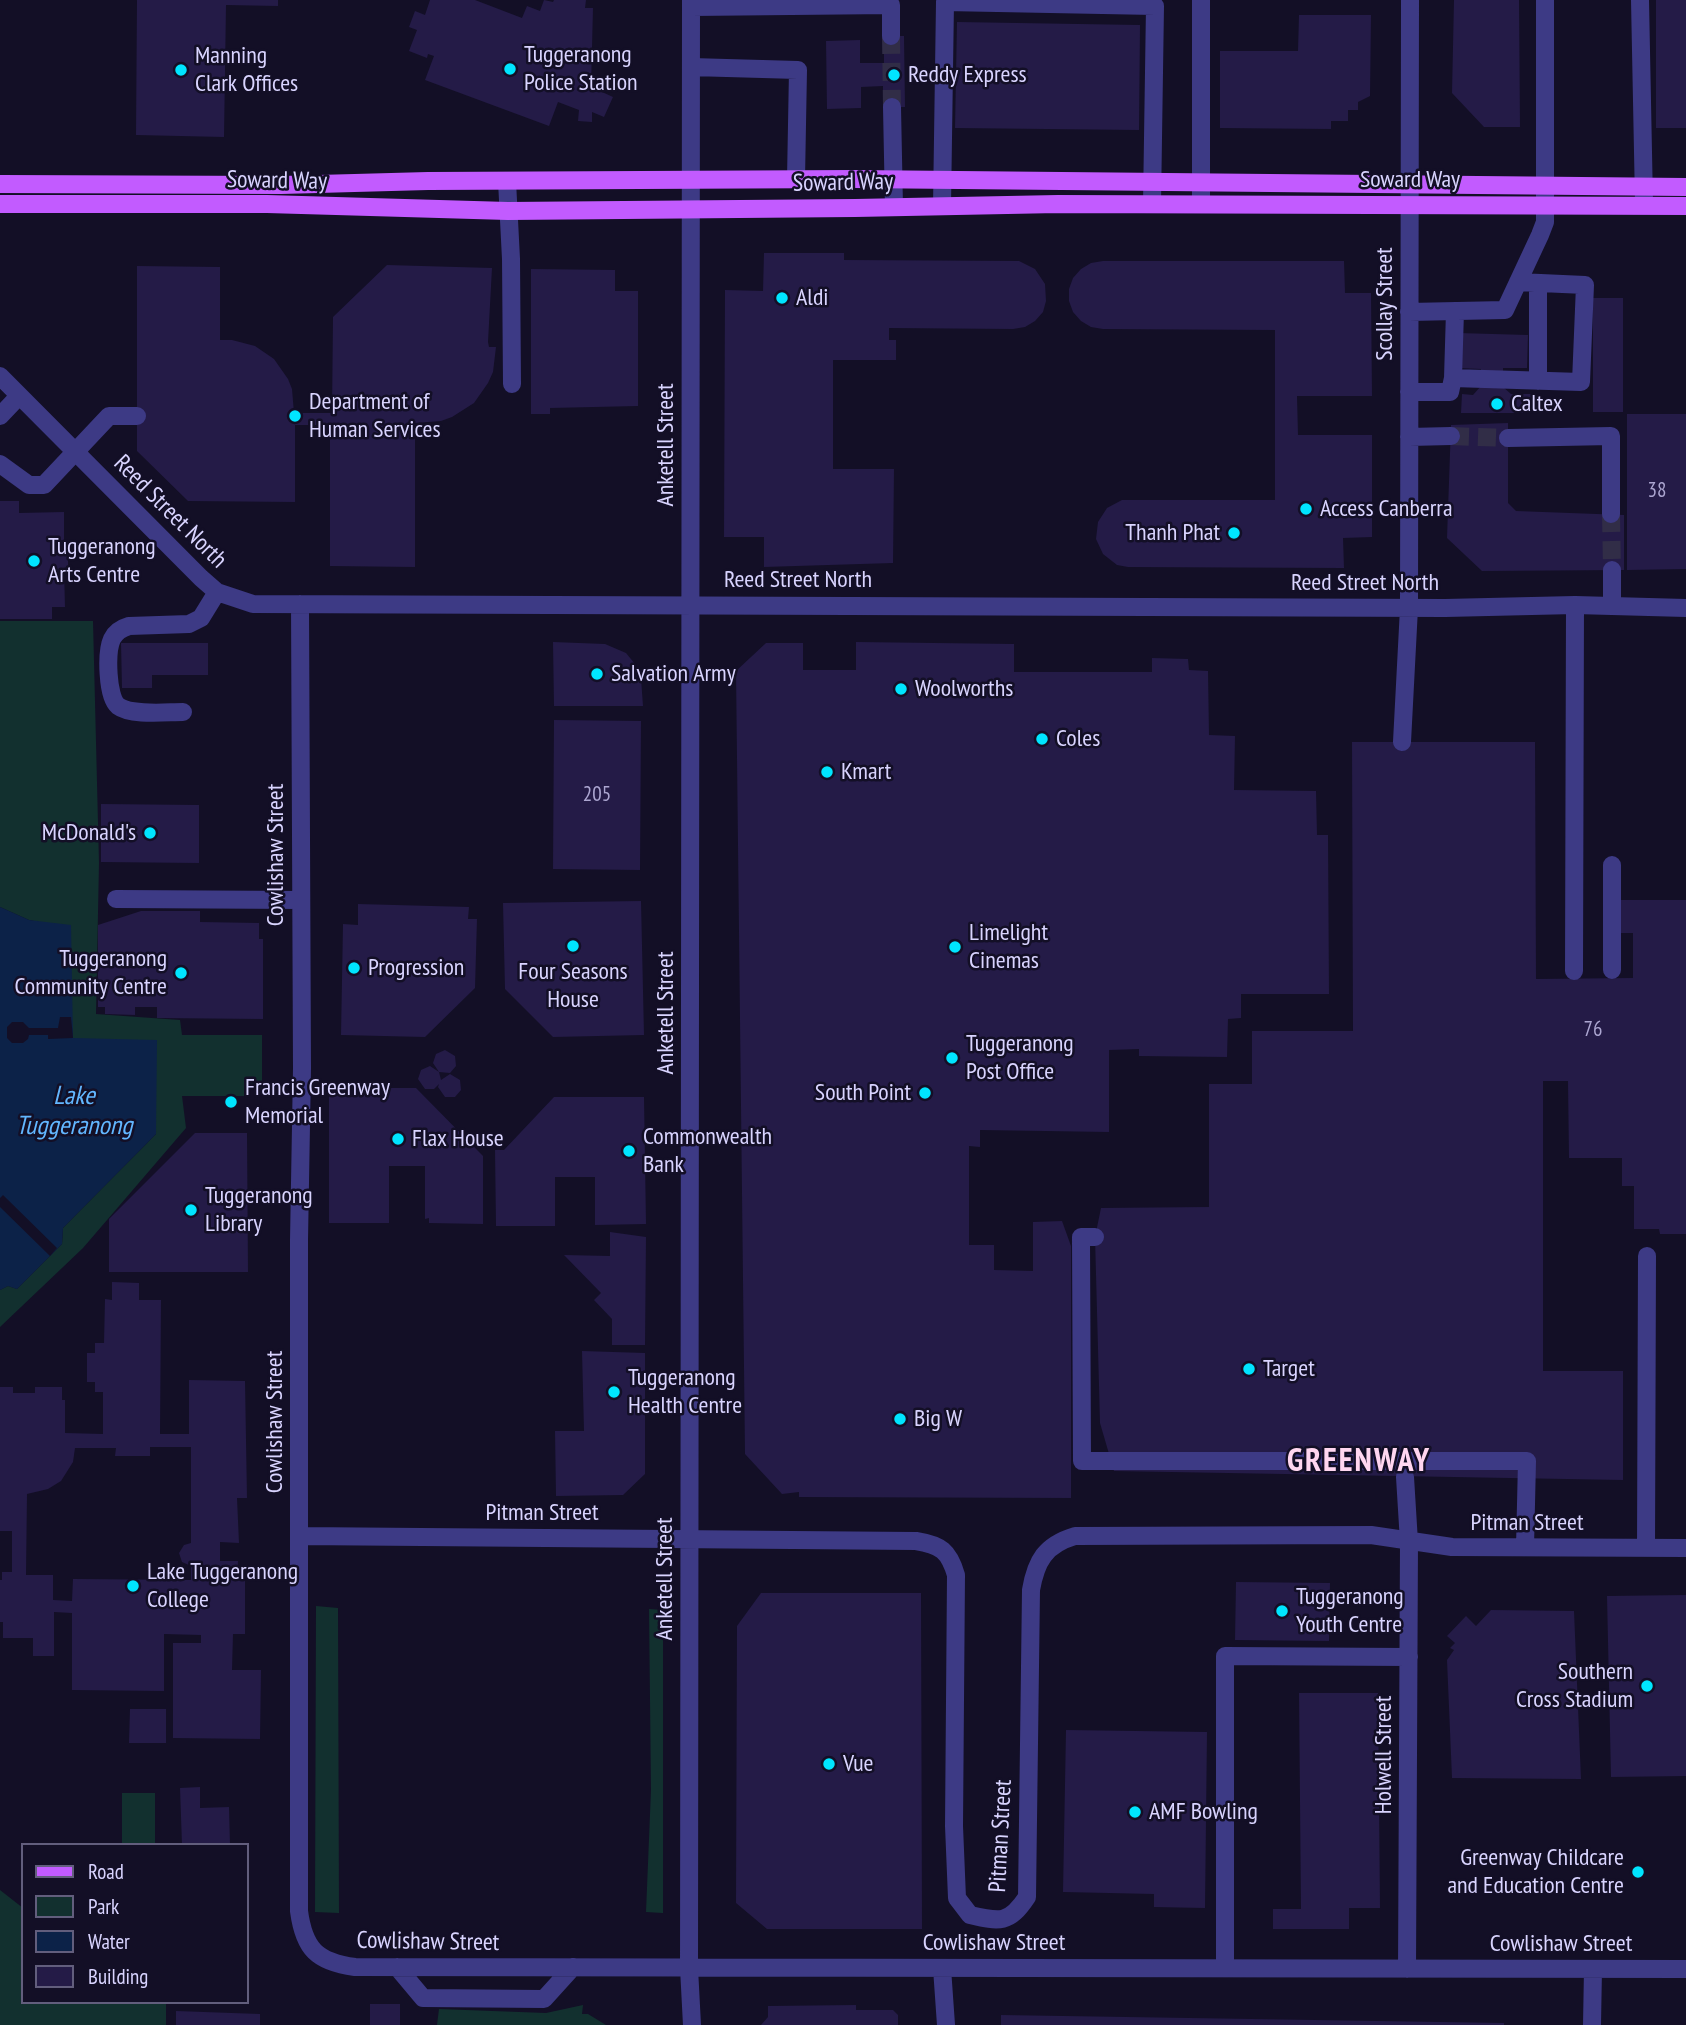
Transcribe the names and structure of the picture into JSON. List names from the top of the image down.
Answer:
{
  "streets": {
    "main road": ["Soward Way"],
    "street": [
      "Scollay Street",
      "Anketell Street",
      "Reed Street North",
      "Cowlishaw Street",
      "Pitman Street",
      "Holwell Street"
    ]
  },
  "crossings": [
    ["Soward Way", "Scollay Street"],
    ["Soward Way", "Anketell Street"],
    ["Scollay Street", "Reed Street North"],
    ["Anketell Street", "Reed Street North"],
    ["Anketell Street", "Cowlishaw Street"],
    ["Anketell Street", "Pitman Street"],
    ["Reed Street North", "Cowlishaw Street"],
    ["Cowlishaw Street", "Pitman Street"],
    ["Cowlishaw Street", "Holwell Street"],
    ["Pitman Street", "Holwell Street"]
  ],
  "districts": ["GREENWAY"],
  "water": ["Lake Tuggeranong"],
  "places": [
    "Tuggeranong Police Station",
    "Manning Clark Offices",
    "Reddy Express",
    "Aldi",
    "Caltex",
    "Department of Human Services",
    "Access Canberra",
    "Thanh Phat",
    "Tuggeranong Arts Centre",
    "Salvation Army",
    "Woolworths",
    "Coles",
    "Kmart",
    "McDonald's",
    "Four Seasons House",
    "Limelight Cinemas",
    "Progression",
    "Tuggeranong Community Centre",
    "Tuggeranong Post Office",
    "South Point",
    "Francis Greenway Memorial",
    "Flax House",
    "Commonwealth Bank",
    "Tuggeranong Library",
    "Target",
    "Tuggeranong Health Centre",
    "Big W",
    "Lake Tuggeranong College",
    "Tuggeranong Youth Centre",
    "Southern Cross Stadium",
    "Vue",
    "AMF Bowling",
    "Greenway Childcare and Education Centre"
  ],
  "house_numbers": ["38", "205", "76"],
  "legend": [
    "Road",
    "Park",
    "Water",
    "Building"
  ]
}
